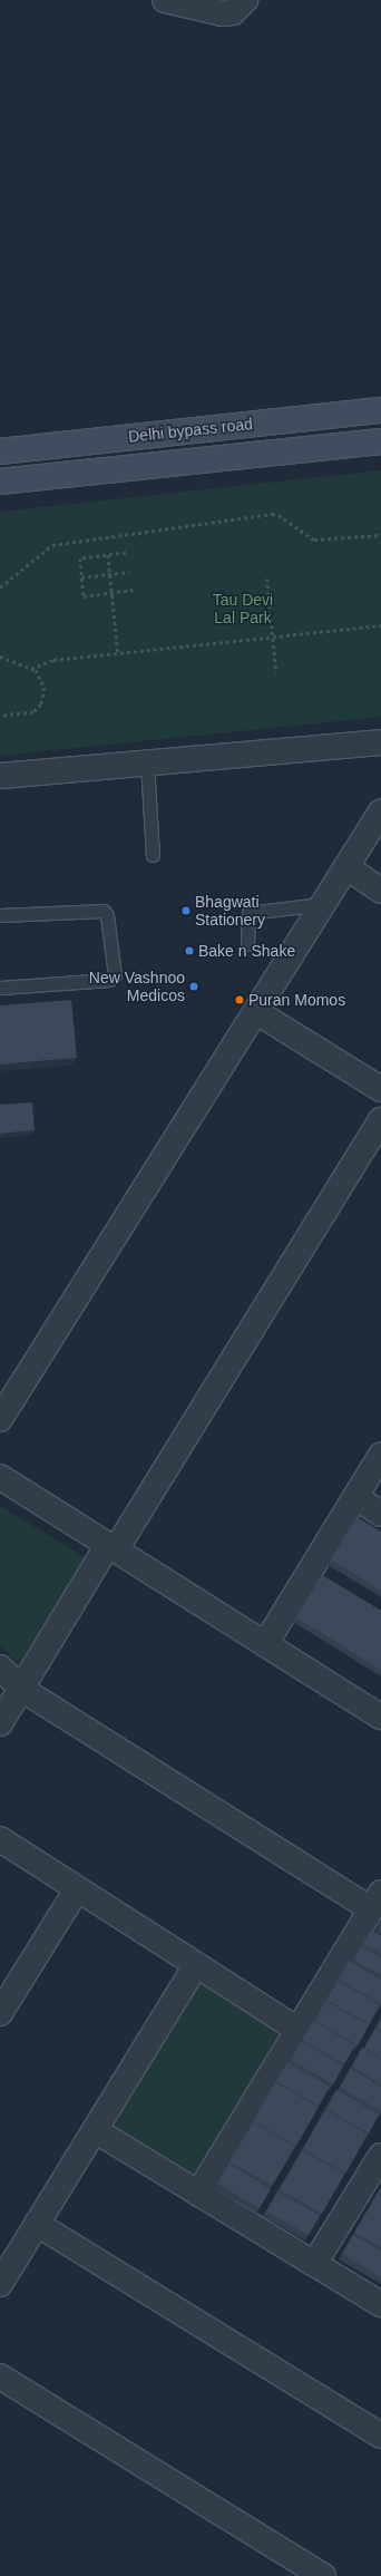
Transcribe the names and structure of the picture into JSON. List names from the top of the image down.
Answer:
{
  "streets": {
    "main road": ["Delhi bypass road"]
  },
  "parks": ["Tau Devi Lal Park"],
  "places": [
    "Bhagwati Stationery",
    "Bake n Shake",
    "New Vashnoo Medicos",
    "Puran Momos"
  ]
}
